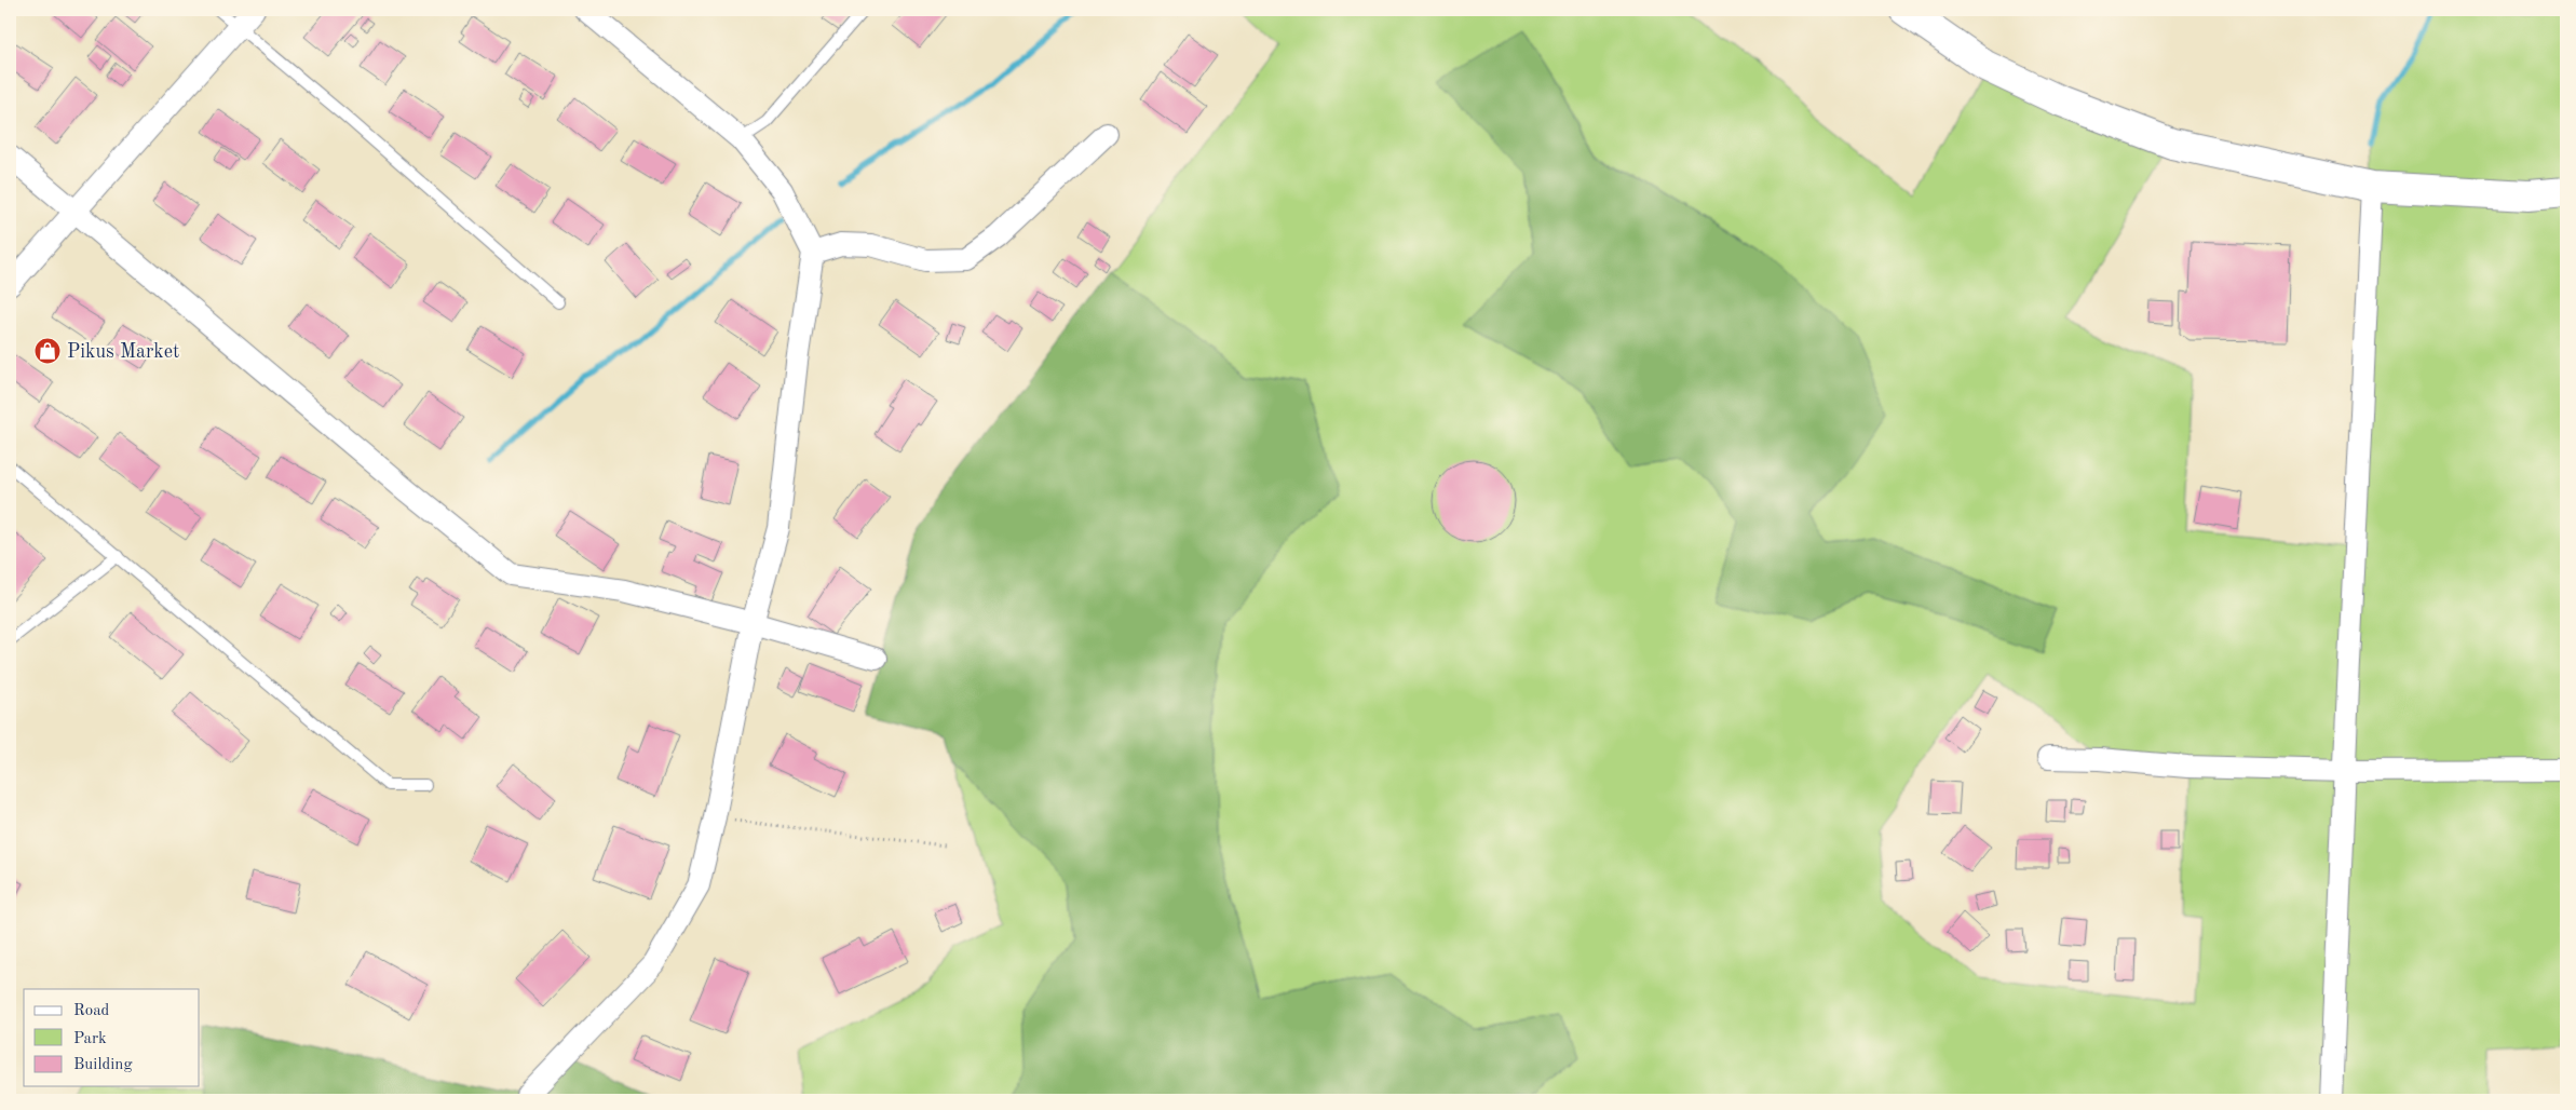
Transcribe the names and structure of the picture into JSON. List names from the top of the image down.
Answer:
{
  "places": {
    "shop": ["Pikus Market"]
  },
  "legend": ["Road", "Park", "Building"]
}
